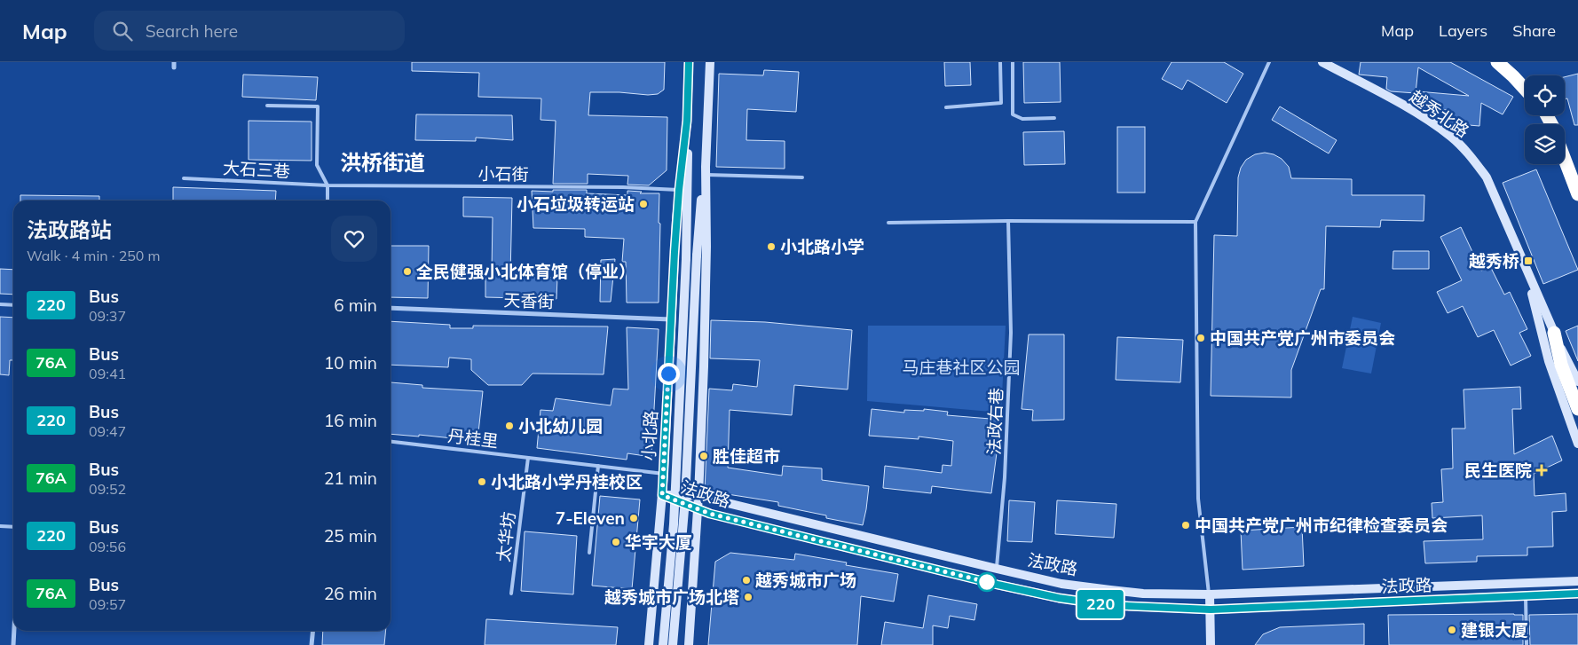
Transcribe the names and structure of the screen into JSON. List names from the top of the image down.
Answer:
{
  "streets": {
    "street": [
      "越秀北路",
      "天香街",
      "小北路",
      "法政路"
    ],
    "lane": [
      "大石三巷",
      "小石街",
      "法政右巷",
      "丹桂里",
      "太华坊"
    ]
  },
  "crossings": [
    ["大石三巷", "小石街"],
    ["小石街", "小北路"],
    ["天香街", "小北路"],
    ["法政右巷", "法政路"],
    ["小北路", "丹桂里"],
    ["小北路", "法政路"],
    ["丹桂里", "太华坊"]
  ],
  "districts": ["洪桥街道"],
  "parks": ["马庄巷社区公园"],
  "places": {
    "other": [
      "小石垃圾转运站",
      "小北路小学",
      "全民健强小北体育馆（停业）",
      "中国共产党广州市委员会",
      "小北幼儿园",
      "胜佳超市",
      "小北路小学丹桂校区",
      "7-Eleven",
      "中国共产党广州市纪律检查委员会",
      "华宇大厦",
      "越秀城市广场",
      "越秀城市广场北塔",
      "建银大厦"
    ],
    "transit": ["越秀桥"],
    "health": ["民生医院"]
  },
  "lines": ["bus line 220"],
  "page": {
    "header": "Map",
    "search": "Search here",
    "nav": ["Map", "Layers", "Share"],
    "on_map": "220",
    "heading": ["法政路站", "Walk · 4 min · 250 m"],
    "list": [
      {
        "mark": "220",
        "name": "Bus",
        "note": "09:37",
        "value": "6 min"
      },
      {
        "mark": "76A",
        "name": "Bus",
        "note": "09:41",
        "value": "10 min"
      },
      {
        "mark": "220",
        "name": "Bus",
        "note": "09:47",
        "value": "16 min"
      },
      {
        "mark": "76A",
        "name": "Bus",
        "note": "09:52",
        "value": "21 min"
      },
      {
        "mark": "220",
        "name": "Bus",
        "note": "09:56",
        "value": "25 min"
      },
      {
        "mark": "76A",
        "name": "Bus",
        "note": "09:57",
        "value": "26 min"
      }
    ]
  }
}
